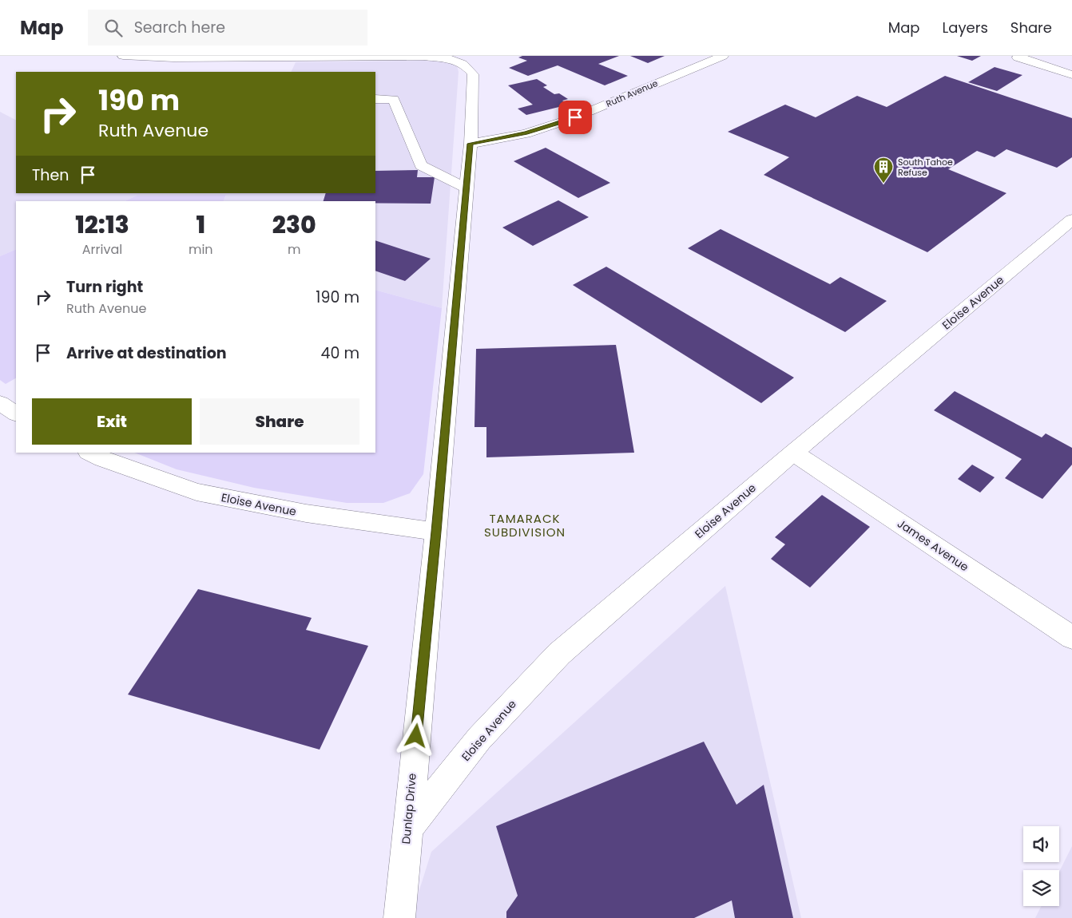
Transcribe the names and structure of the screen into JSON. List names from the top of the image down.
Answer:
{
  "streets": {
    "street": [
      "Ruth Avenue",
      "Eloise Avenue",
      "James Avenue",
      "Dunlap Drive"
    ]
  },
  "crossings": [
    ["Ruth Avenue", "Dunlap Drive"],
    ["Eloise Avenue", "James Avenue"],
    ["Eloise Avenue", "Dunlap Drive"]
  ],
  "districts": ["TAMARACK SUBDIVISION"],
  "places": {
    "building": ["South Tahoe Refuse"]
  },
  "page": {
    "header": "Map",
    "search": "Search here",
    "nav": ["Map", "Layers", "Share"],
    "turn": ["190 m", "Ruth Avenue"],
    "then": "Then",
    "eta": [
      "12:13",
      "Arrival",
      "1",
      "min",
      "230",
      "m"
    ],
    "list": [
      {
        "name": "Turn right",
        "note": "Ruth Avenue",
        "value": "190 m"
      },
      {
        "name": "Arrive at destination",
        "value": "40 m"
      }
    ],
    "buttons": ["Exit", "Share"]
  }
}
